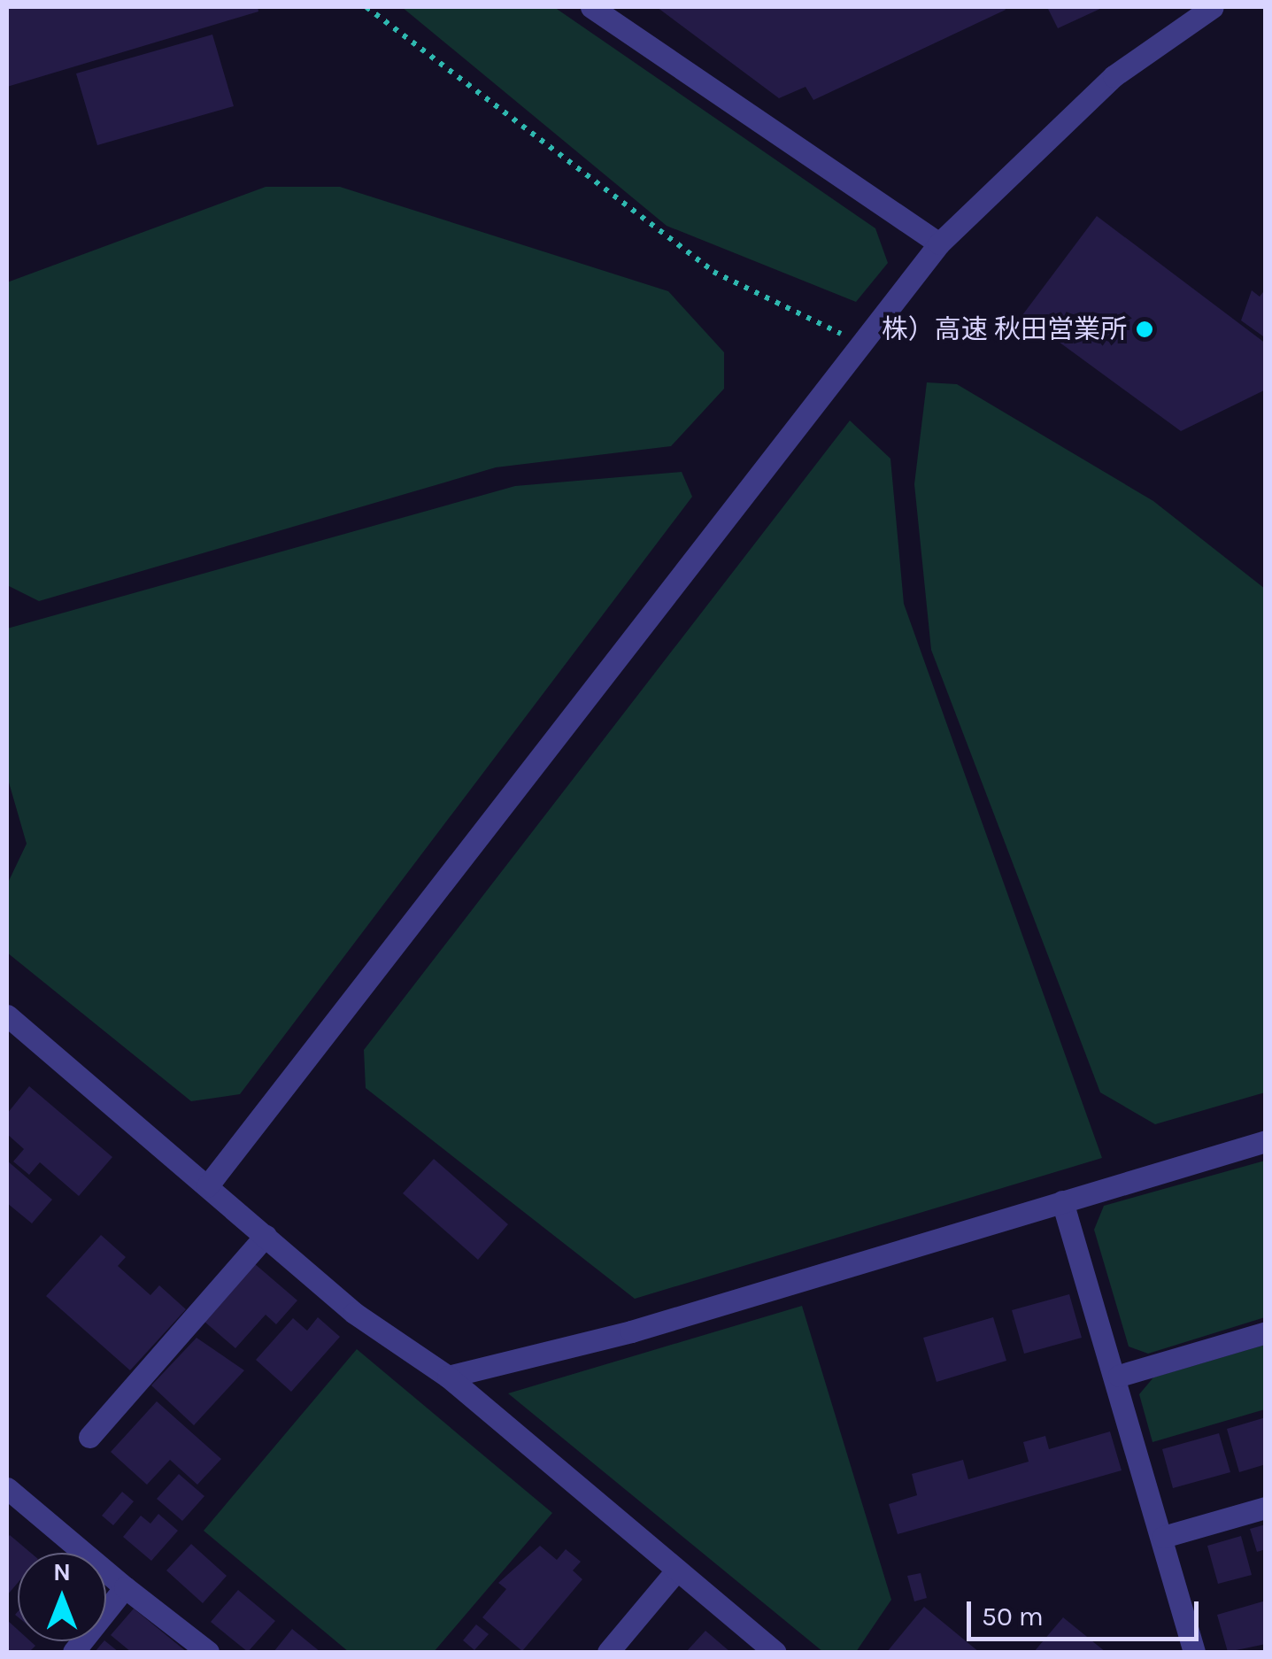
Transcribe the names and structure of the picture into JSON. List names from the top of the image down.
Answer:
{
  "places": ["株）高速 秋田営業所"],
  "scale_bar": "50 m",
  "north": "top"
}
